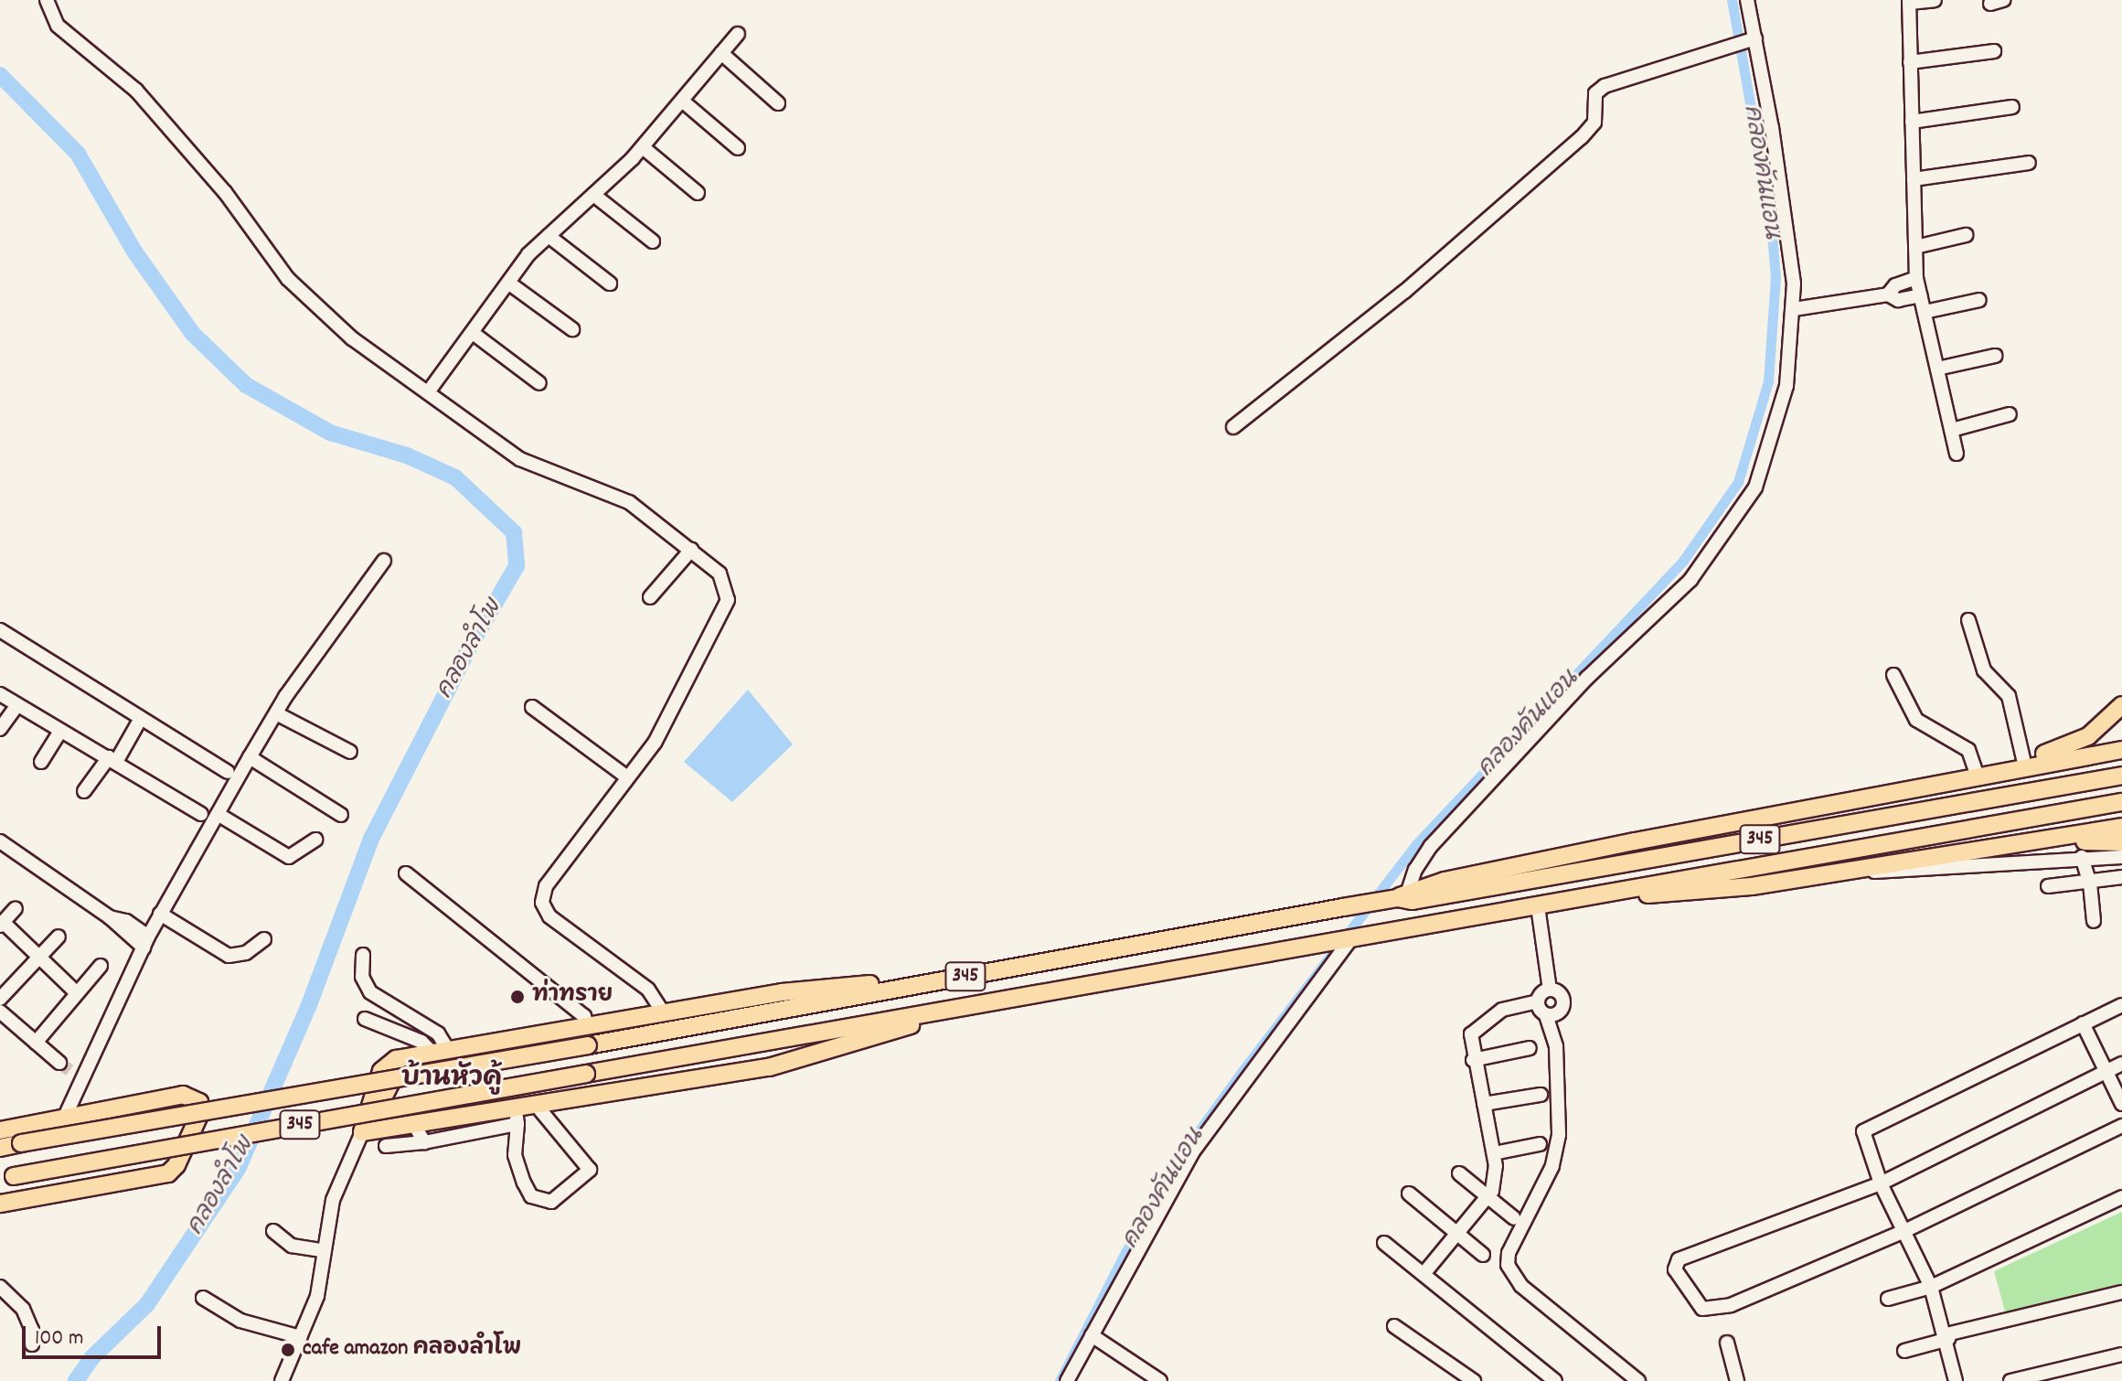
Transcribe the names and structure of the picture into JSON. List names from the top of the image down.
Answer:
{
  "streets": {
    "main road": ["345"]
  },
  "districts": ["บ้านหัวคู้"],
  "water": ["คลองคันแอน", "คลองลำโพ"],
  "places": ["ท่าทราย", "cafe amazon คลองลำโพ"],
  "scale_bar": "100 m"
}
